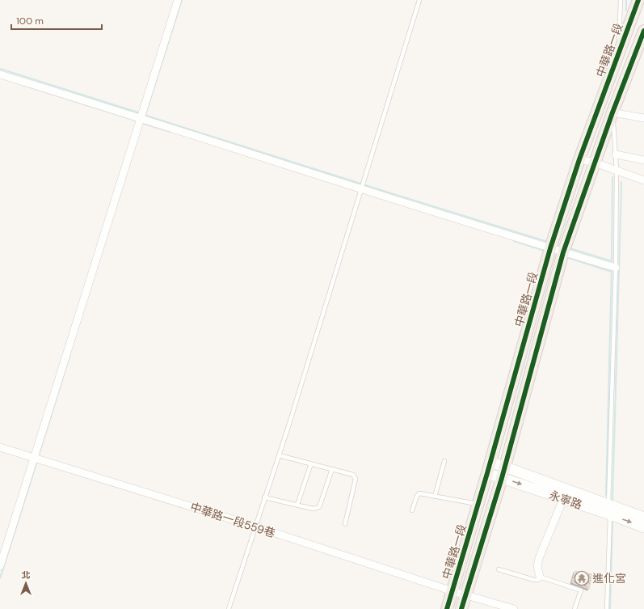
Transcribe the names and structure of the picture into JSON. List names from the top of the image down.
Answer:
{
  "streets": {
    "main road": ["中華路一段"],
    "street": ["永寧路", "中華路一段559巷"]
  },
  "crossings": [
    ["中華路一段", "永寧路"],
    ["中華路一段", "中華路一段559巷"]
  ],
  "places": {
    "temple": ["進化宮"]
  },
  "scale_bar": "100 m",
  "north": "top"
}
